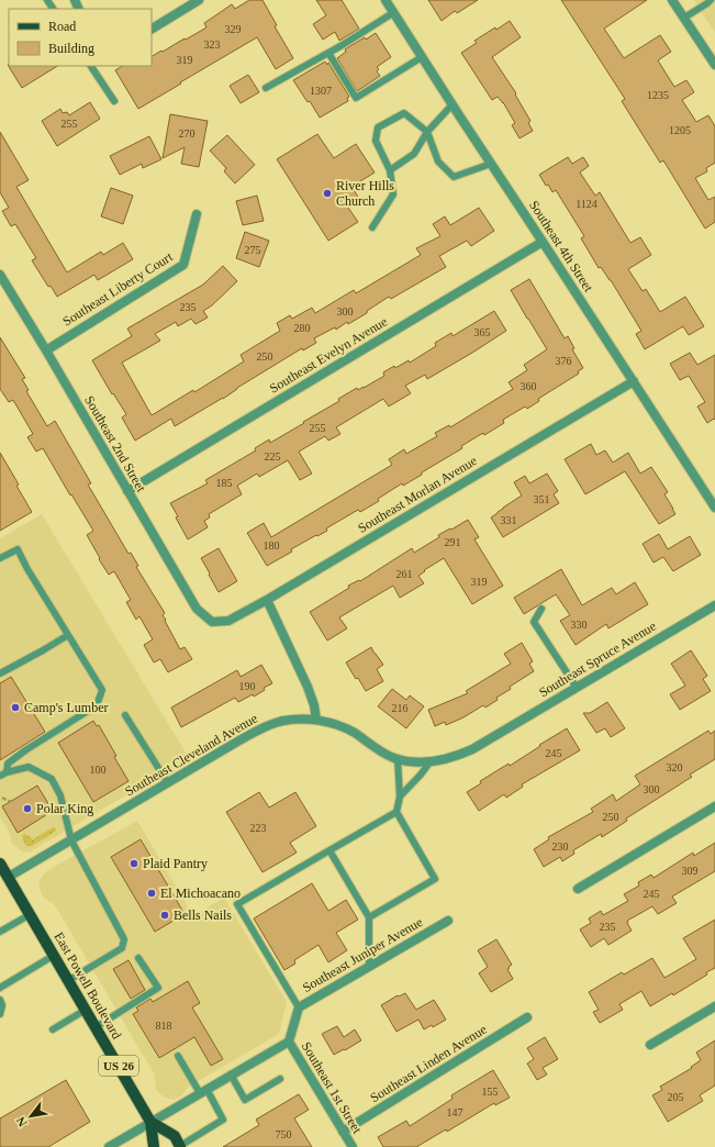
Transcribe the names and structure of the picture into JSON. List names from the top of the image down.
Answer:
{
  "streets": {
    "main road": ["East Powell Boulevard", "US 26"],
    "street": [
      "Southeast 4th Street",
      "Southeast Liberty Court",
      "Southeast Evelyn Avenue",
      "Southeast 2nd Street",
      "Southeast Morlan Avenue",
      "Southeast Spruce Avenue",
      "Southeast Cleveland Avenue",
      "Southeast Juniper Avenue",
      "Southeast Linden Avenue",
      "Southeast 1st Street"
    ]
  },
  "crossings": [
    ["Southeast 4th Street", "Southeast Evelyn Avenue"],
    ["Southeast 4th Street", "Southeast Morlan Avenue"],
    ["Southeast Liberty Court", "Southeast 2nd Street"],
    ["Southeast Evelyn Avenue", "Southeast 2nd Street"],
    ["Southeast 2nd Street", "Southeast Morlan Avenue"],
    ["Southeast Spruce Avenue", "Southeast Cleveland Avenue"],
    ["Southeast Cleveland Avenue", "East Powell Boulevard"],
    ["Southeast Juniper Avenue", "Southeast 1st Street"],
    ["Southeast Linden Avenue", "Southeast 1st Street"]
  ],
  "places": [
    "River Hills Church",
    "Camp's Lumber",
    "Polar King",
    "Plaid Pantry",
    "El Michoacano",
    "Bells Nails"
  ],
  "house_numbers": [
    "329",
    "323",
    "319",
    "1307",
    "1235",
    "255",
    "1205",
    "270",
    "1124",
    "275",
    "235",
    "300",
    "280",
    "365",
    "250",
    "376",
    "360",
    "255",
    "225",
    "185",
    "351",
    "331",
    "291",
    "180",
    "261",
    "319",
    "330",
    "190",
    "216",
    "245",
    "320",
    "100",
    "300",
    "250",
    "223",
    "230",
    "309",
    "245",
    "235",
    "818",
    "155",
    "205",
    "147",
    "750"
  ],
  "legend": ["Road", "Building"],
  "north": "bottom left"
}
